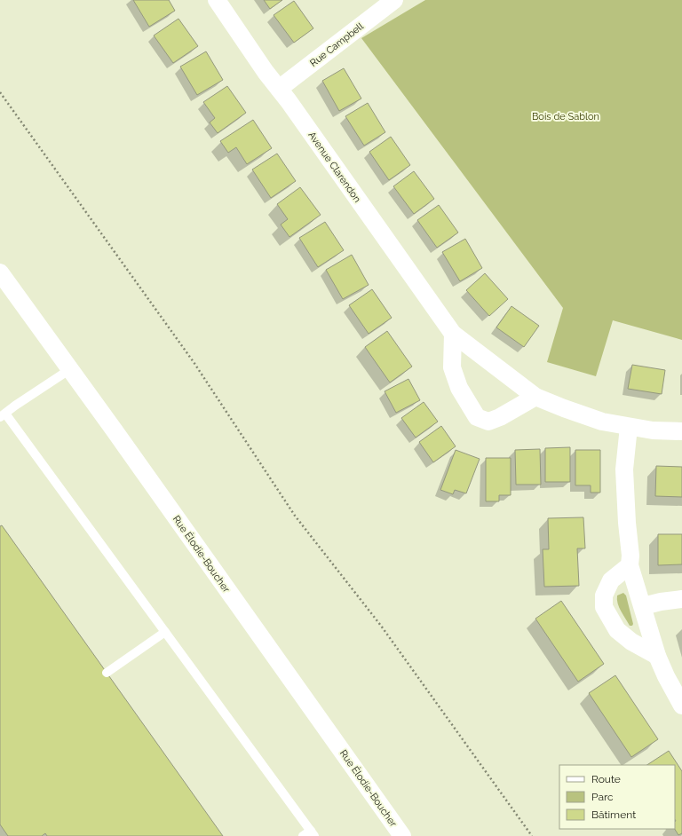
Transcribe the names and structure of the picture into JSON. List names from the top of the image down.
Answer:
{
  "streets": {
    "street": ["Rue Campbell", "Avenue Clarendon", "Rue Élodie-Boucher"]
  },
  "crossings": [
    ["Rue Campbell", "Avenue Clarendon"]
  ],
  "parks": ["Bois de Sablon"],
  "legend": ["Route", "Parc", "Bâtiment"]
}
